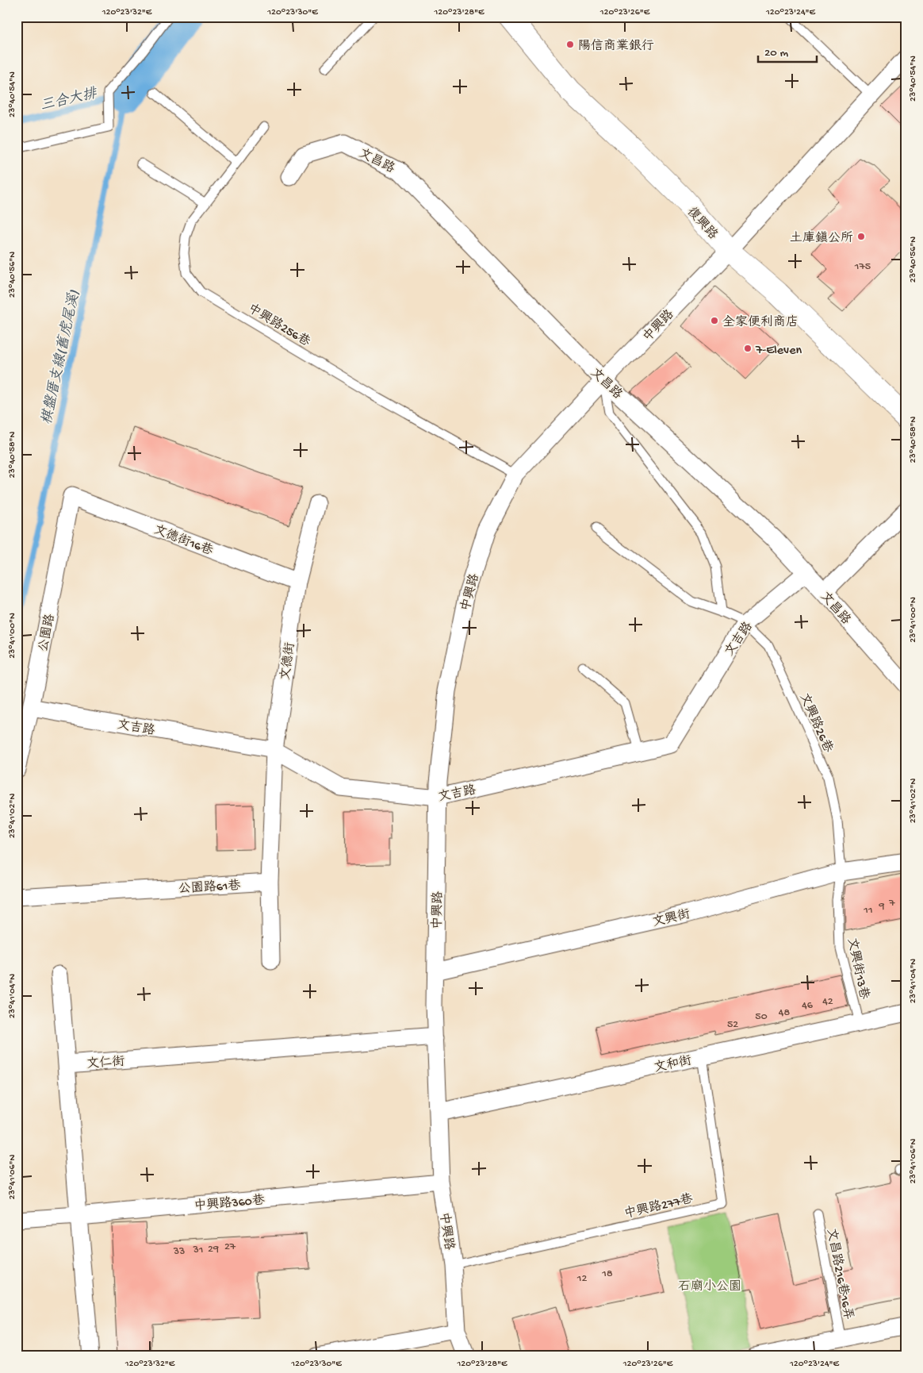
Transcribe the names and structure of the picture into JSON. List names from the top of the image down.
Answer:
{
  "streets": {
    "main road": ["復興路"],
    "street": [
      "文昌路",
      "中興路",
      "文德街16巷",
      "公園路",
      "文吉路",
      "文德街",
      "公園路61巷",
      "文興街",
      "文仁街",
      "文和街",
      "中興路360巷"
    ],
    "lane": [
      "中興路256巷",
      "文興路26巷",
      "文興街13巷",
      "中興路277巷",
      "文昌路216巷16弄"
    ]
  },
  "crossings": [
    ["文昌路", "中興路"],
    ["文昌路", "文吉路"],
    ["復興路", "中興路"],
    ["中興路256巷", "中興路"],
    ["中興路", "文吉路"],
    ["中興路", "文興街"],
    ["中興路", "文仁街"],
    ["中興路", "文和街"],
    ["中興路", "中興路360巷"],
    ["中興路", "中興路277巷"],
    ["文德街16巷", "公園路"],
    ["文德街16巷", "文德街"],
    ["公園路", "文吉路"],
    ["文吉路", "文德街"],
    ["文吉路", "文興路26巷"],
    ["文興路26巷", "文興街"],
    ["文興路26巷", "文興街13巷"],
    ["文興街", "文興街13巷"],
    ["文興街13巷", "文和街"],
    ["文和街", "中興路277巷"]
  ],
  "water": ["三合大排", "棋盤厝支線(舊虎尾溪)"],
  "parks": ["石廟小公園"],
  "places": [
    "陽信商業銀行",
    "土庫鎮公所",
    "全家便利商店",
    "7-Eleven"
  ],
  "house_numbers": [
    "175",
    "7",
    "9",
    "11",
    "42",
    "46",
    "48",
    "50",
    "52",
    "27",
    "29",
    "31",
    "33",
    "18",
    "12"
  ],
  "scale_bar": "20 m",
  "coordinates": [
    "120°23'32\"E",
    "120°23'30\"E",
    "120°23'28\"E",
    "120°23'26\"E",
    "120°23'24\"E",
    "23°40'54\"N",
    "23°40'56\"N",
    "23°40'58\"N",
    "23°41'00\"N",
    "23°41'02\"N",
    "23°41'04\"N",
    "23°41'06\"N"
  ]
}
